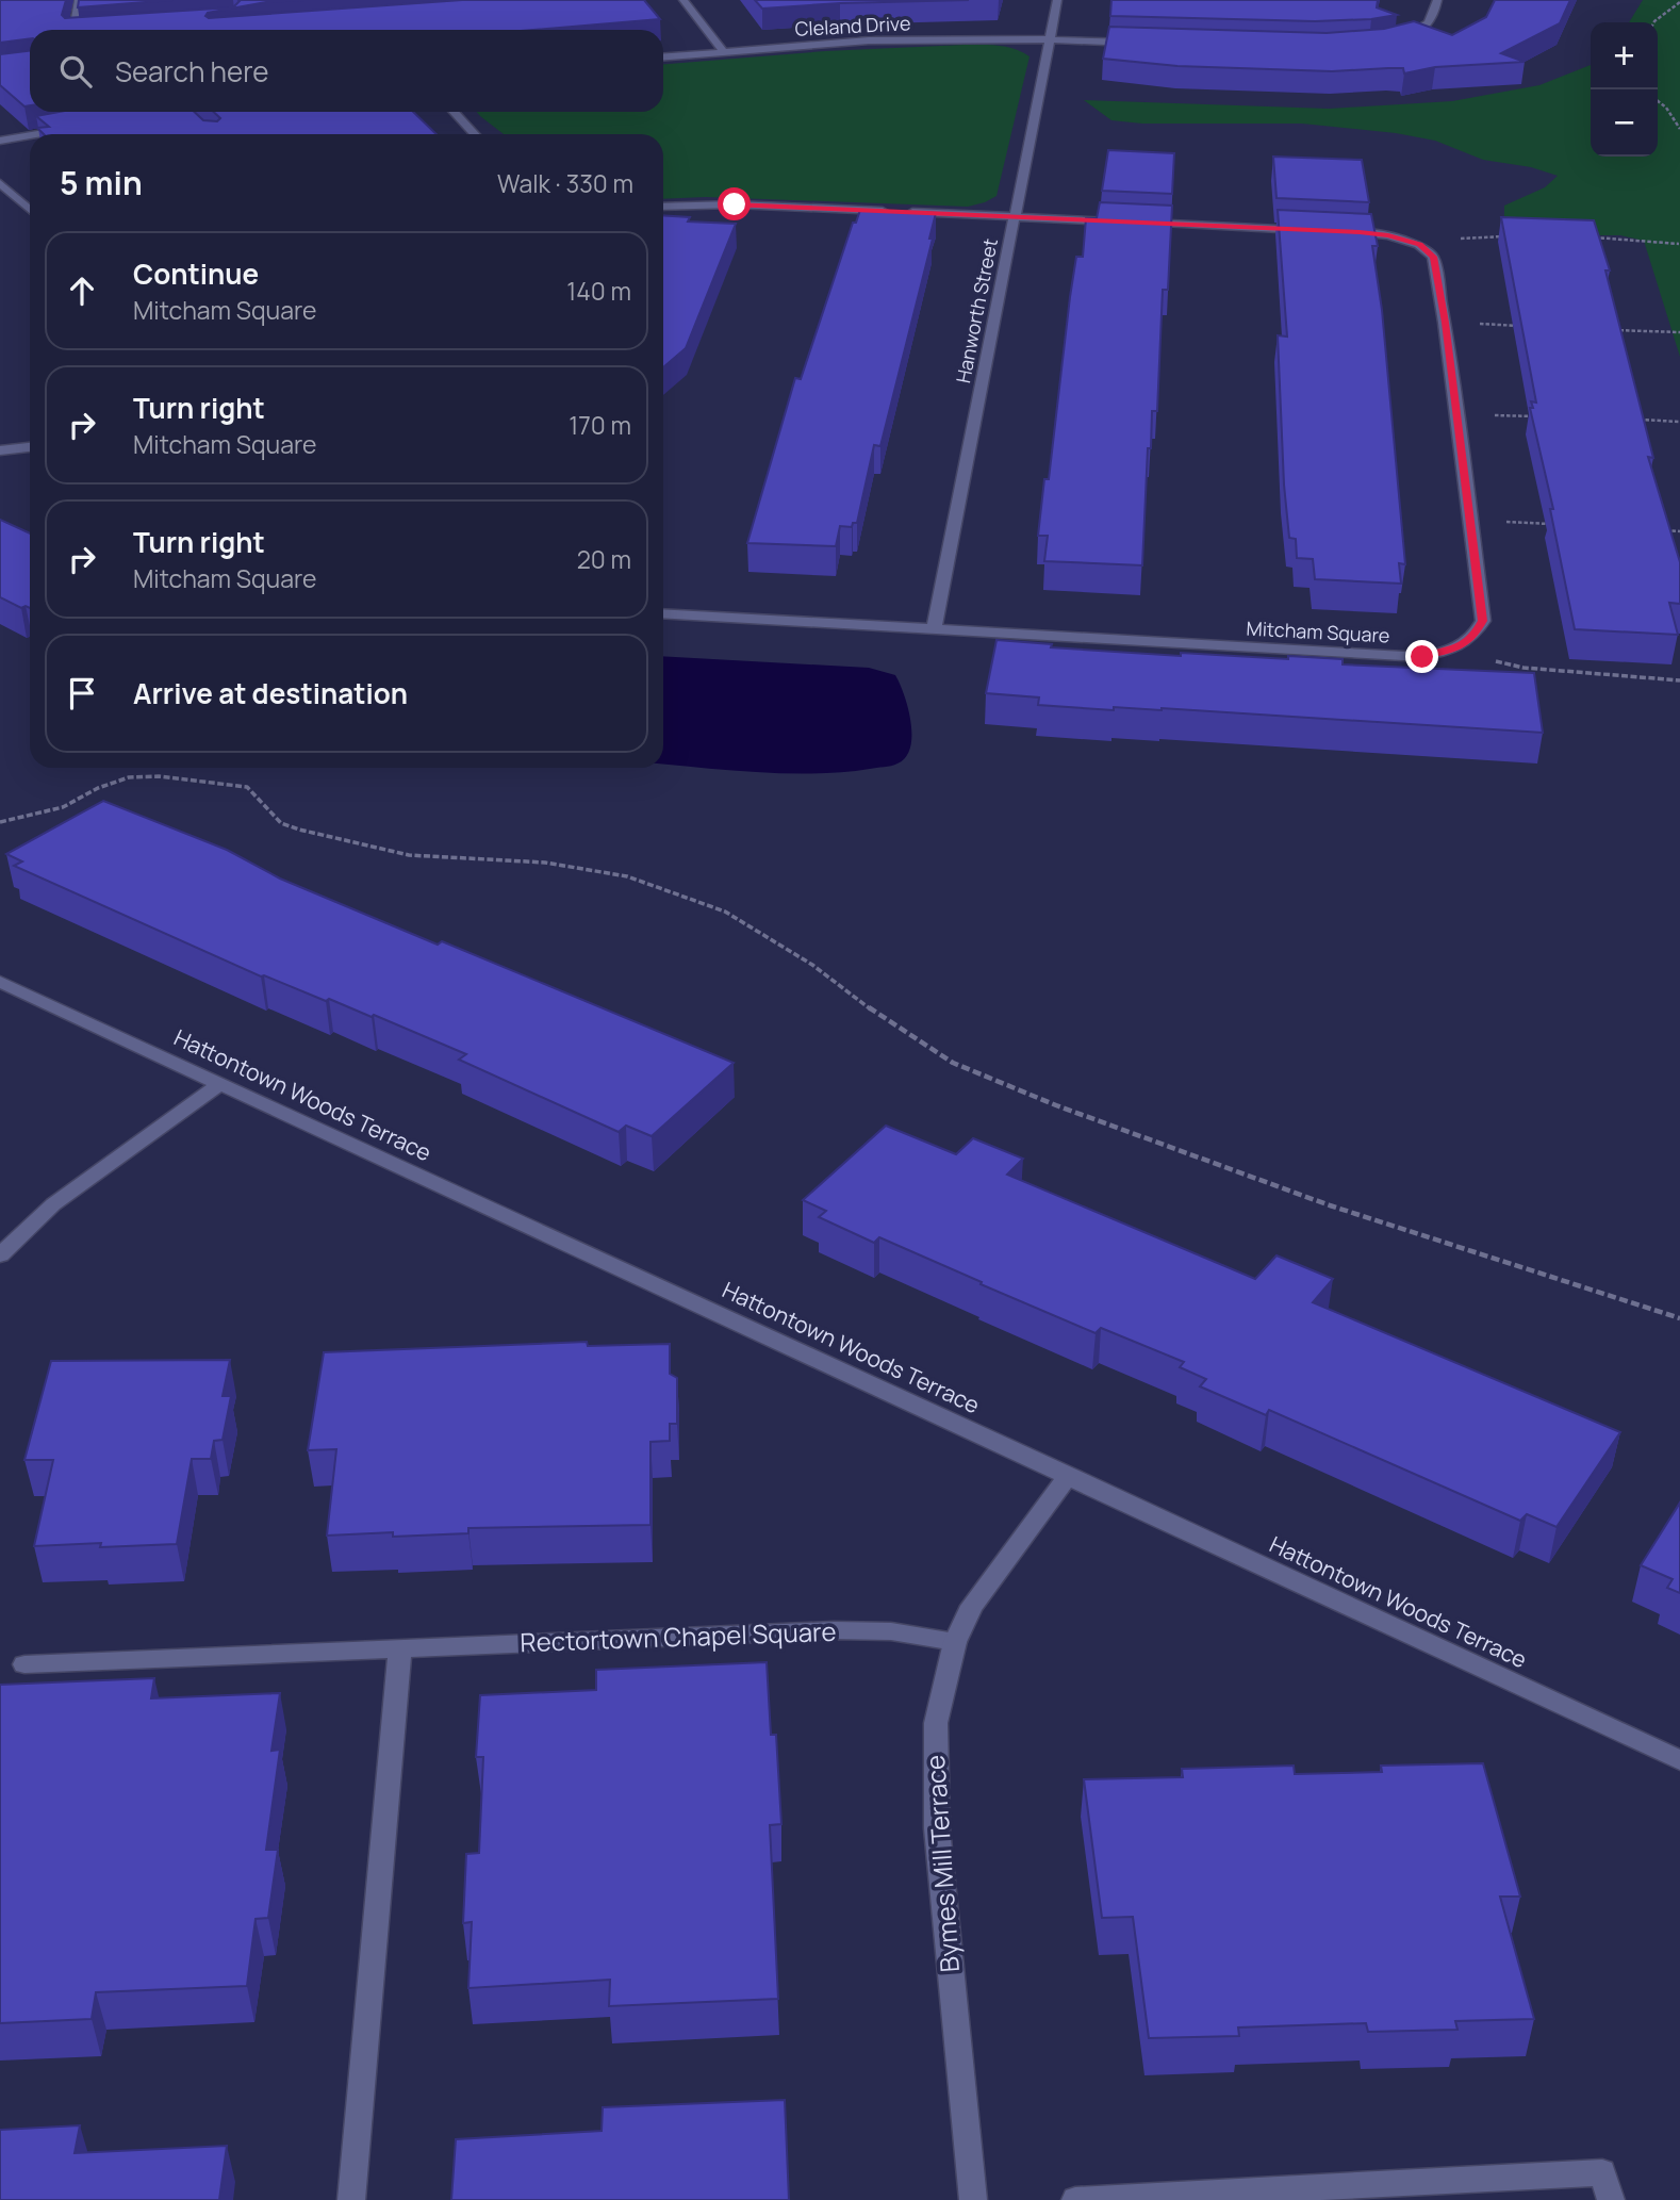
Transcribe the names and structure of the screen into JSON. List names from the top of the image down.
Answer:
{
  "streets": {
    "street": [
      "Cleland Drive",
      "Hanworth Street",
      "Mitcham Square",
      "Hattontown Woods Terrace",
      "Rectortown Chapel Square",
      "Bymes Mill Terrace"
    ]
  },
  "crossings": [
    ["Cleland Drive", "Hanworth Street"],
    ["Hanworth Street", "Mitcham Square"],
    ["Hattontown Woods Terrace", "Bymes Mill Terrace"],
    ["Rectortown Chapel Square", "Bymes Mill Terrace"]
  ],
  "page": {
    "map_buttons": ["+", "−"],
    "search": "Search here",
    "heading": ["5 min", "Walk · 330 m"],
    "list": [
      ["Continue", "Mitcham Square", "140 m"],
      ["Turn right", "Mitcham Square", "170 m"],
      ["Turn right", "Mitcham Square", "20 m"],
      "Arrive at destination"
    ]
  }
}
